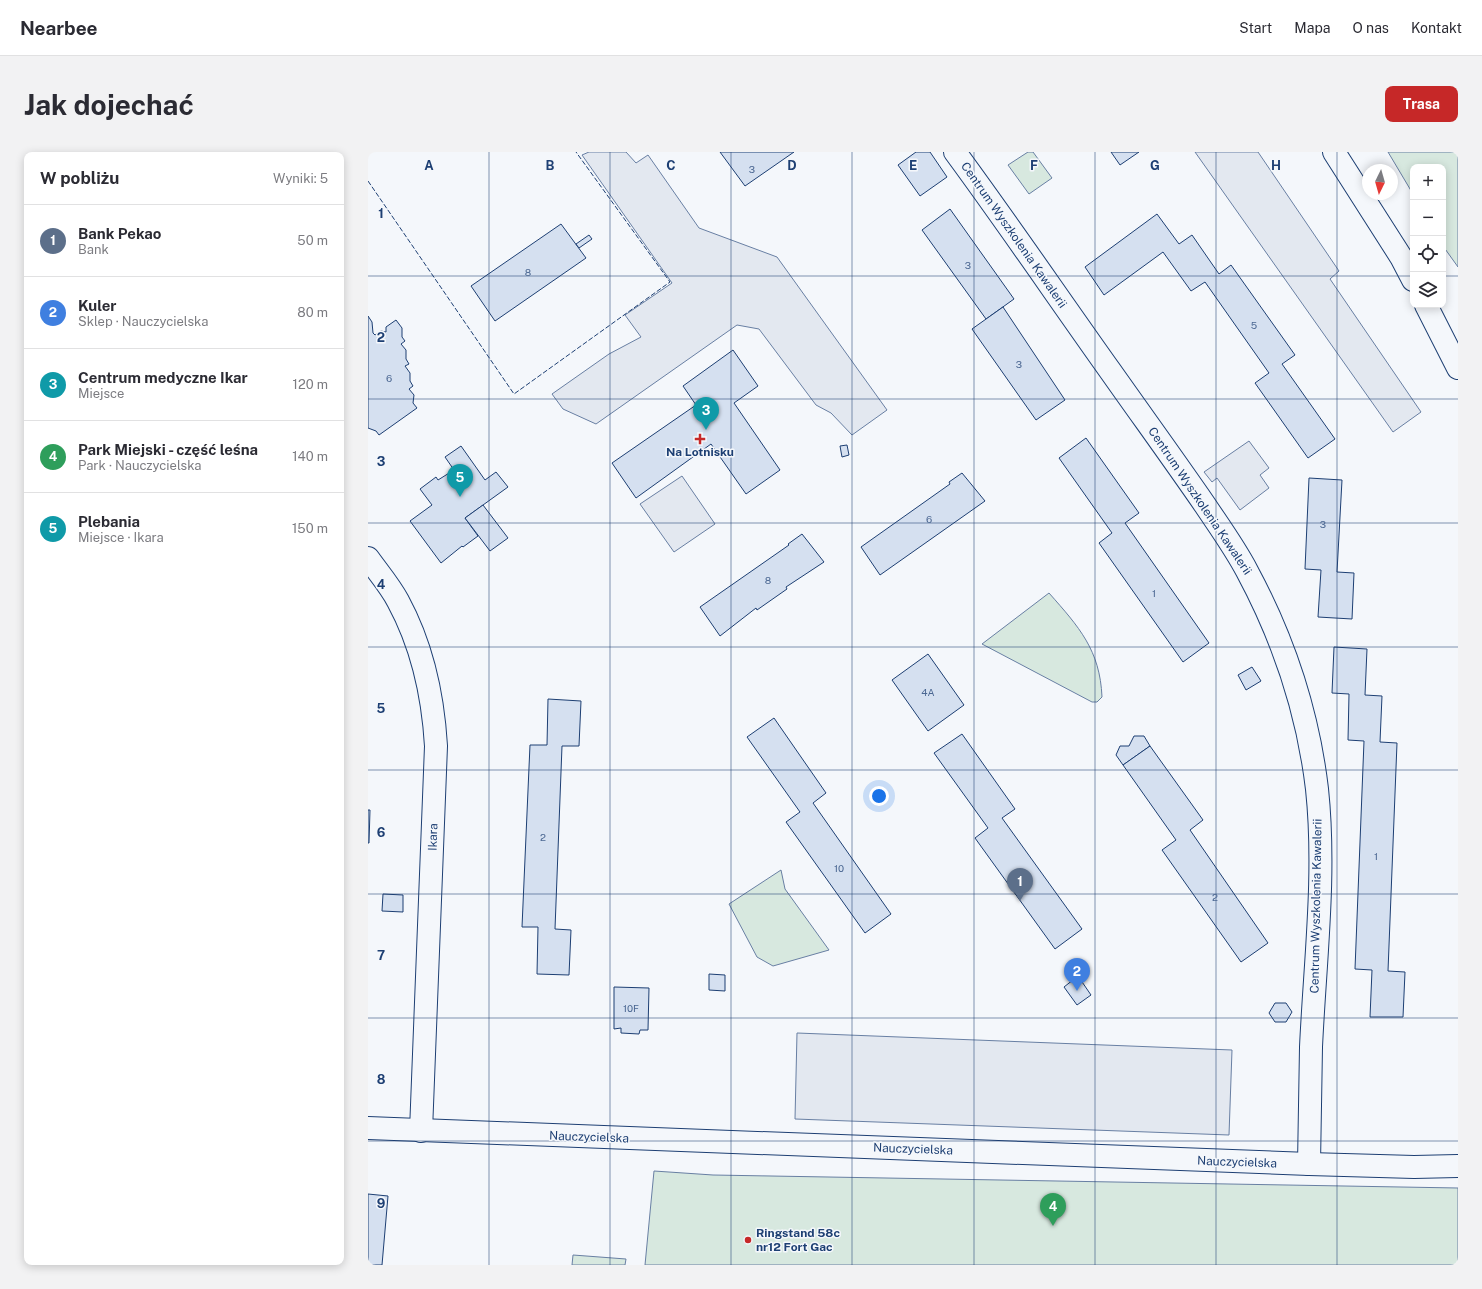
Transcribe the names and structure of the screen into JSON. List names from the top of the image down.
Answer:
{
  "streets": {
    "street": ["Centrum Wyszkolenia Kawalerii", "Ikara", "Nauczycielska"]
  },
  "crossings": [
    ["Centrum Wyszkolenia Kawalerii", "Nauczycielska"],
    ["Ikara", "Nauczycielska"]
  ],
  "places": {
    "health": ["Na Lotnisku"],
    "other": ["Ringstand 58c nr12 Fort Gac"]
  },
  "house_numbers": [
    "3",
    "3",
    "8",
    "5",
    "3",
    "6",
    "6",
    "3",
    "8",
    "1",
    "4A",
    "2",
    "1",
    "10",
    "2",
    "10F"
  ],
  "north": "bottom",
  "page": {
    "header": "Nearbee",
    "nav": [
      "Start",
      "Mapa",
      "O nas",
      "Kontakt"
    ],
    "buttons": "Trasa",
    "title": "Jak dojechać",
    "heading": ["W pobliżu", "Wyniki: 5"],
    "map_buttons": ["+", "−"],
    "list": [
      {
        "mark": "1",
        "name": "Bank Pekao",
        "note": "Bank",
        "value": "50 m"
      },
      {
        "mark": "2",
        "name": "Kuler",
        "note": "Sklep · Nauczycielska",
        "value": "80 m"
      },
      {
        "mark": "3",
        "name": "Centrum medyczne Ikar",
        "note": "Miejsce",
        "value": "120 m"
      },
      {
        "mark": "4",
        "name": "Park Miejski - część leśna",
        "note": "Park · Nauczycielska",
        "value": "140 m"
      },
      {
        "mark": "5",
        "name": "Plebania",
        "note": "Miejsce · Ikara",
        "value": "150 m"
      }
    ],
    "pins": [
      "3",
      "5",
      "1",
      "2",
      "4"
    ]
  },
  "grid": {
    "columns": [
      "A",
      "B",
      "C",
      "D",
      "E",
      "F",
      "G",
      "H"
    ],
    "rows": [
      "1",
      "2",
      "3",
      "4",
      "5",
      "6",
      "7",
      "8",
      "9"
    ]
  }
}
